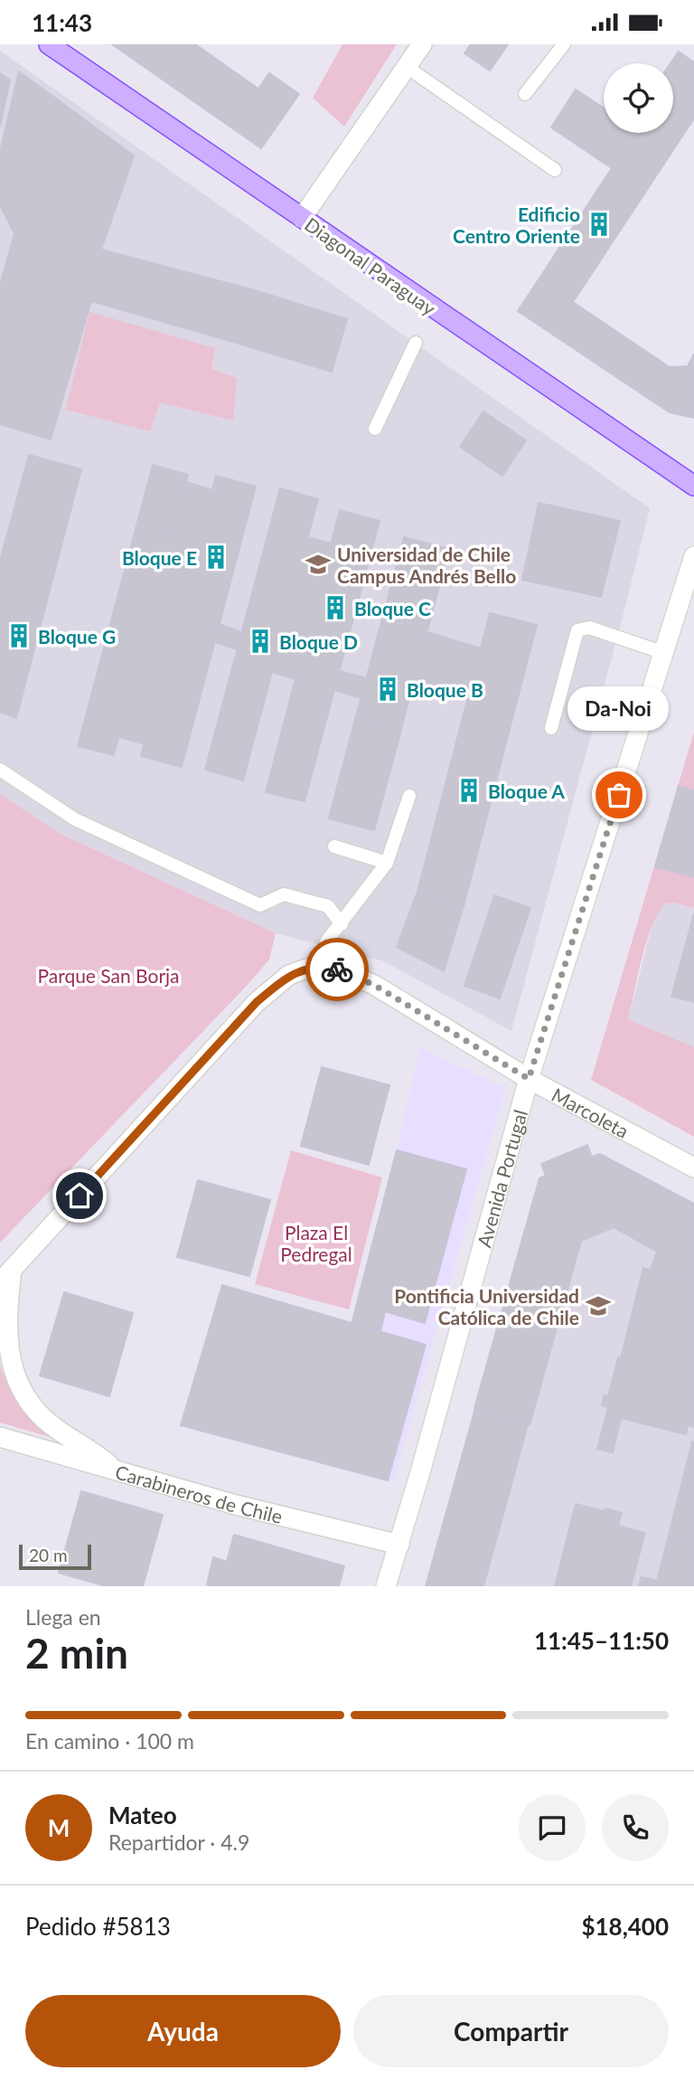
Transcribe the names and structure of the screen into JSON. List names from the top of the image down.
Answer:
{
  "streets": {
    "main road": ["Diagonal Paraguay"],
    "street": ["Marcoleta", "Avenida Portugal", "Carabineros de Chile"]
  },
  "crossings": [
    ["Marcoleta", "Avenida Portugal"],
    ["Avenida Portugal", "Carabineros de Chile"]
  ],
  "parks": ["Parque San Borja", "Plaza El Pedregal"],
  "places": {
    "building": [
      "Edificio Centro Oriente",
      "Bloque E",
      "Bloque C",
      "Bloque G",
      "Bloque D",
      "Bloque B",
      "Bloque A"
    ],
    "school or university": ["Universidad de Chile Campus Andrés Bello", "Pontificia Universidad Católica de Chile"],
    "other": ["Da-Noi"]
  },
  "scale_bar": "20 m",
  "page": {
    "status": "11:43",
    "bubble": "Da-Noi",
    "scale": "20 m",
    "heading": ["2 min", "Llega en", "11:45–11:50"],
    "panel": [
      "Mateo",
      "Repartidor · 4.9",
      "Pedido #5813",
      "$18,400"
    ],
    "bar": "En camino · 100 m",
    "round": "M",
    "buttons": ["Ayuda", "Compartir"]
  }
}
